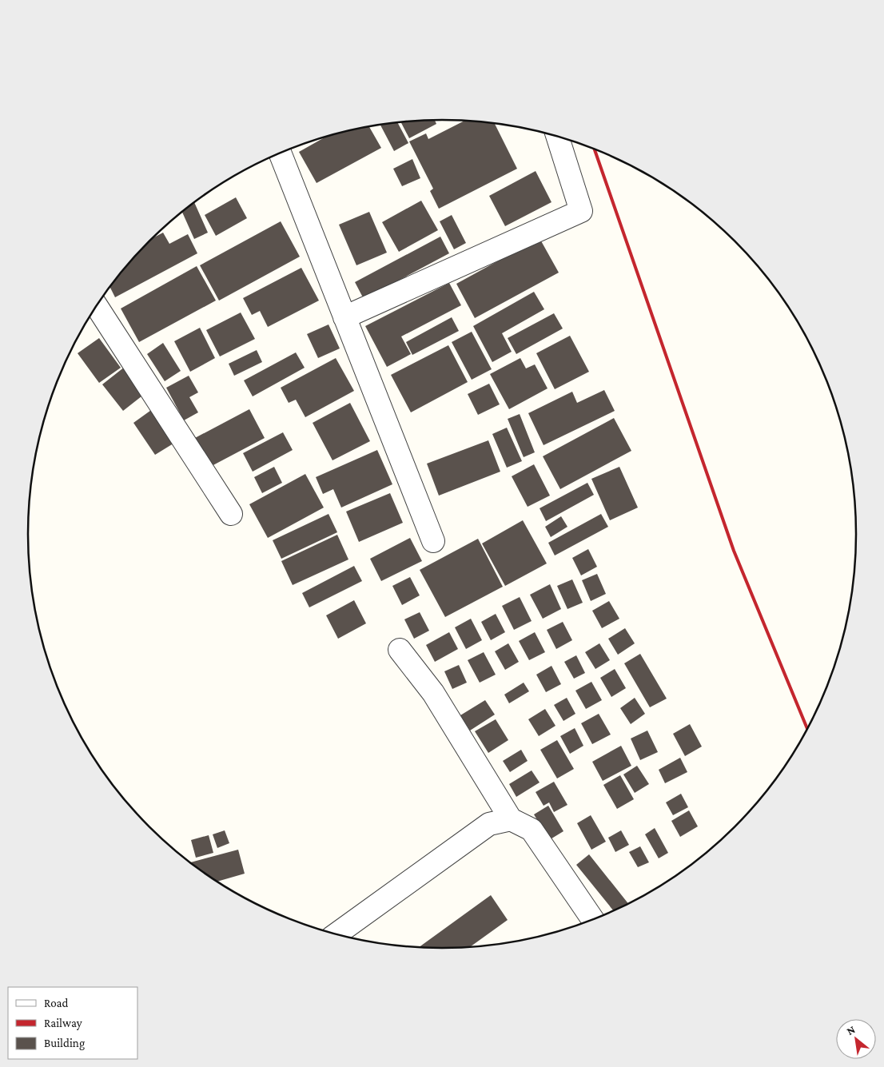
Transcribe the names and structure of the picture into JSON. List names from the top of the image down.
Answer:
{
  "legend": ["Road", "Railway", "Building"],
  "north": "top left"
}
